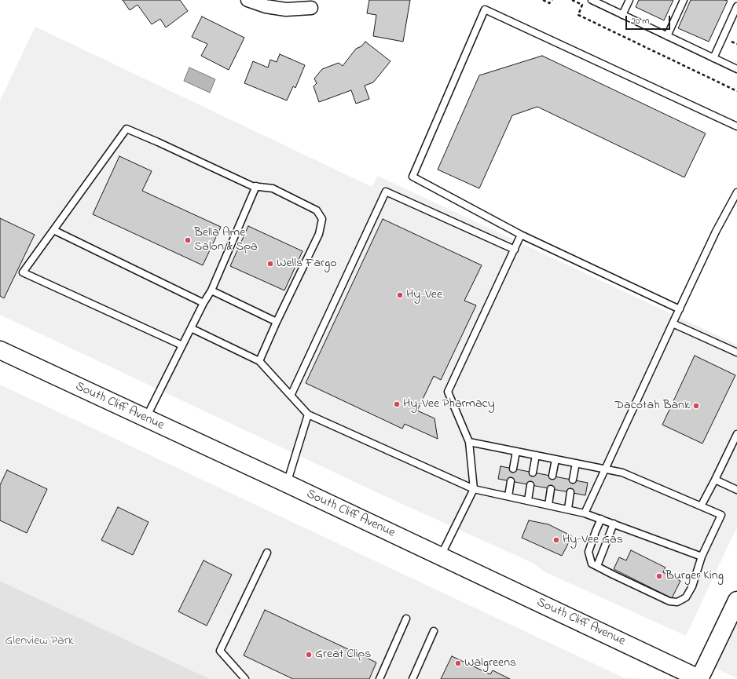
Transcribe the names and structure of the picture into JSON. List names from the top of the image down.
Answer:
{
  "streets": {
    "main road": ["South Cliff Avenue"]
  },
  "parks": ["Glenview Park"],
  "places": [
    "Bella Ame Salon & Spa",
    "Wells Fargo",
    "Hy-Vee",
    "Hy-Vee Pharmacy",
    "Dacotah Bank",
    "Hy-Vee Gas",
    "Burger King",
    "Great Clips",
    "Walgreens"
  ],
  "scale_bar": "20 m"
}
